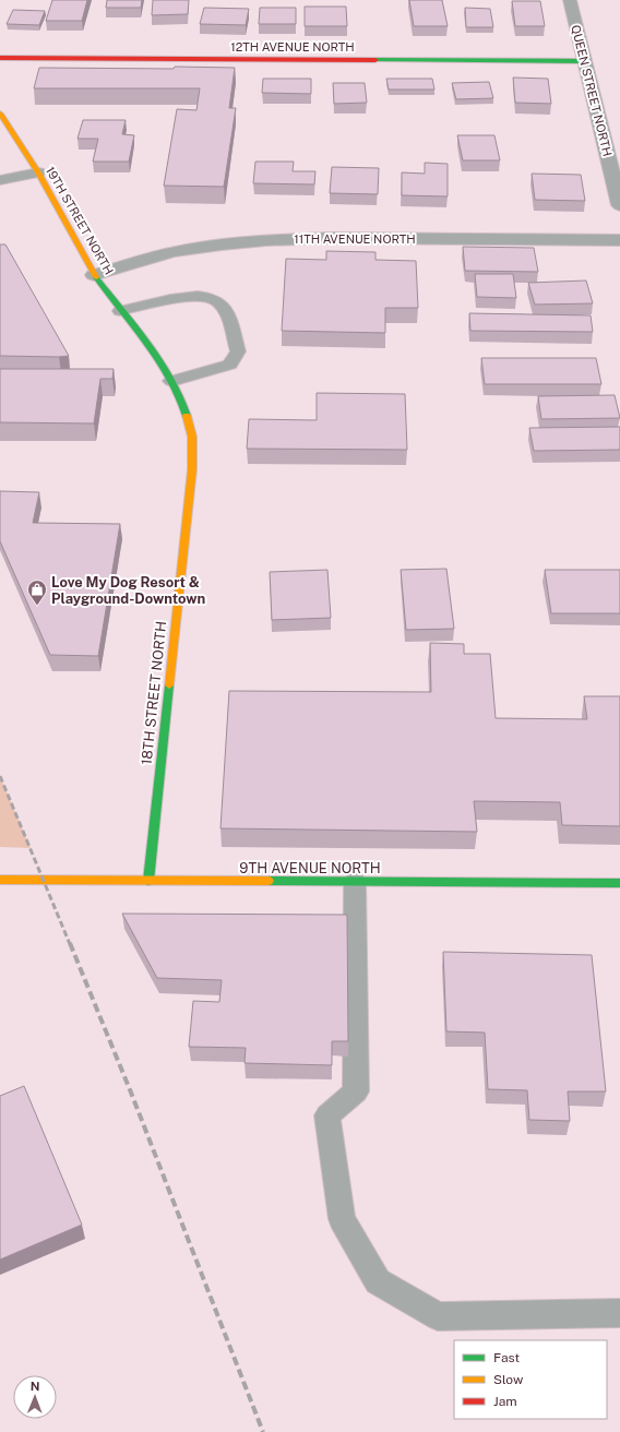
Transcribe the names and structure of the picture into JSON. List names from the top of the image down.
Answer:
{
  "streets": {
    "street": [
      "12TH AVENUE NORTH",
      "QUEEN STREET NORTH",
      "19TH STREET NORTH",
      "11TH AVENUE NORTH",
      "18TH STREET NORTH",
      "9TH AVENUE NORTH"
    ]
  },
  "crossings": [
    ["12TH AVENUE NORTH", "QUEEN STREET NORTH"],
    ["19TH STREET NORTH", "11TH AVENUE NORTH"],
    ["19TH STREET NORTH", "18TH STREET NORTH"],
    ["18TH STREET NORTH", "9TH AVENUE NORTH"]
  ],
  "places": {
    "shop": ["Love My Dog Resort & Playground-Downtown"]
  },
  "legend": ["Fast", "Slow", "Jam"],
  "north": "top"
}
